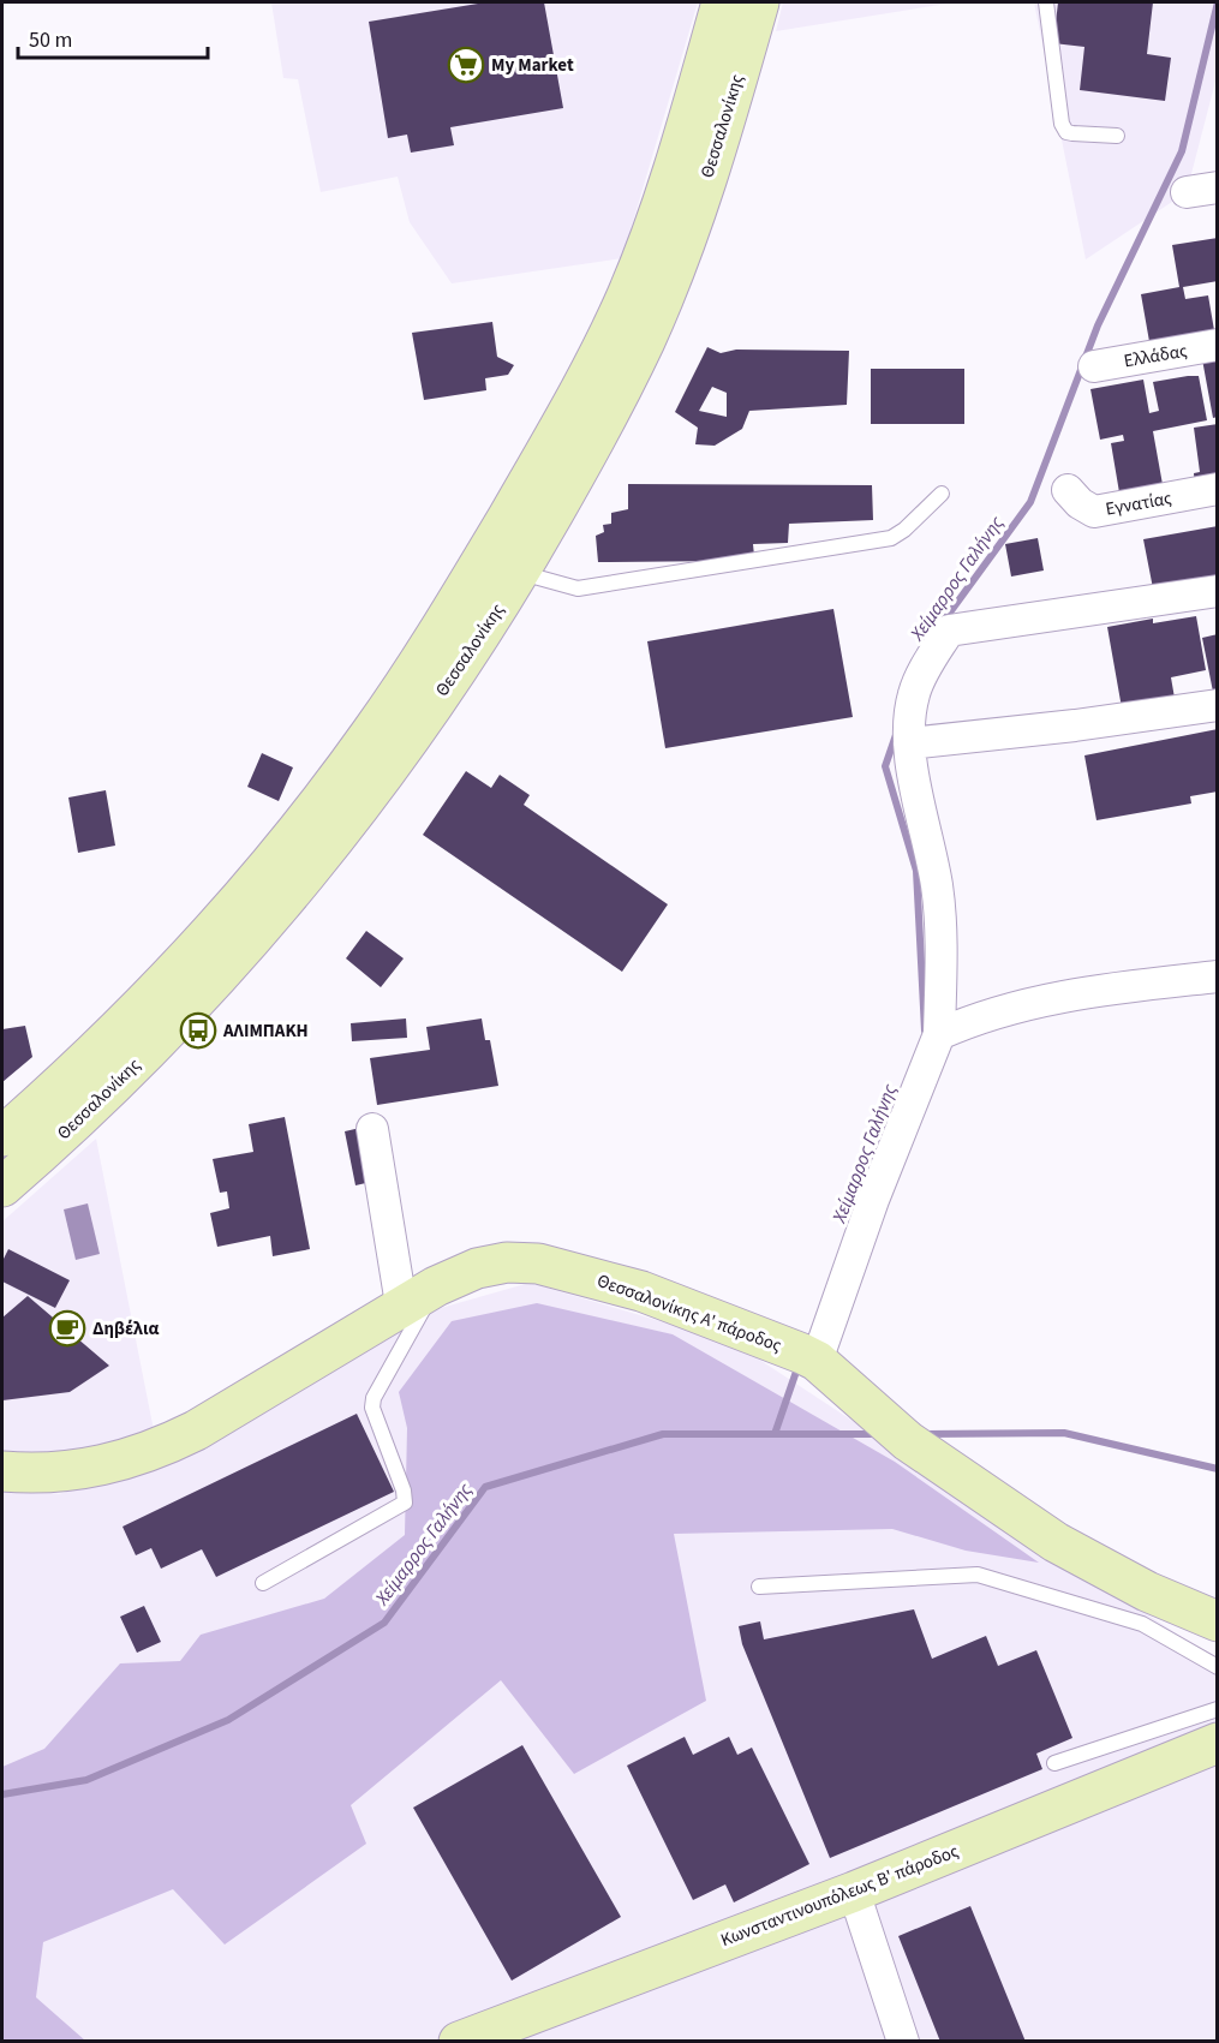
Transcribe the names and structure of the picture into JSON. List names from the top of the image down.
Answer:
{
  "streets": {
    "main road": ["Θεσσαλονίκης", "Θεσσαλονίκης Α' πάροδος", "Κωνσταντινουπόλεως Β' πάροδος"],
    "street": ["Ελλάδας", "Εγνατίας"]
  },
  "water": ["Χείμαρρος Γαλήνης"],
  "places": {
    "supermarket": ["My Market"],
    "bus stop": ["ΑΛΙΜΠΑΚΗ"],
    "cafe": ["Δηβέλια"]
  },
  "scale_bar": "50 m"
}
